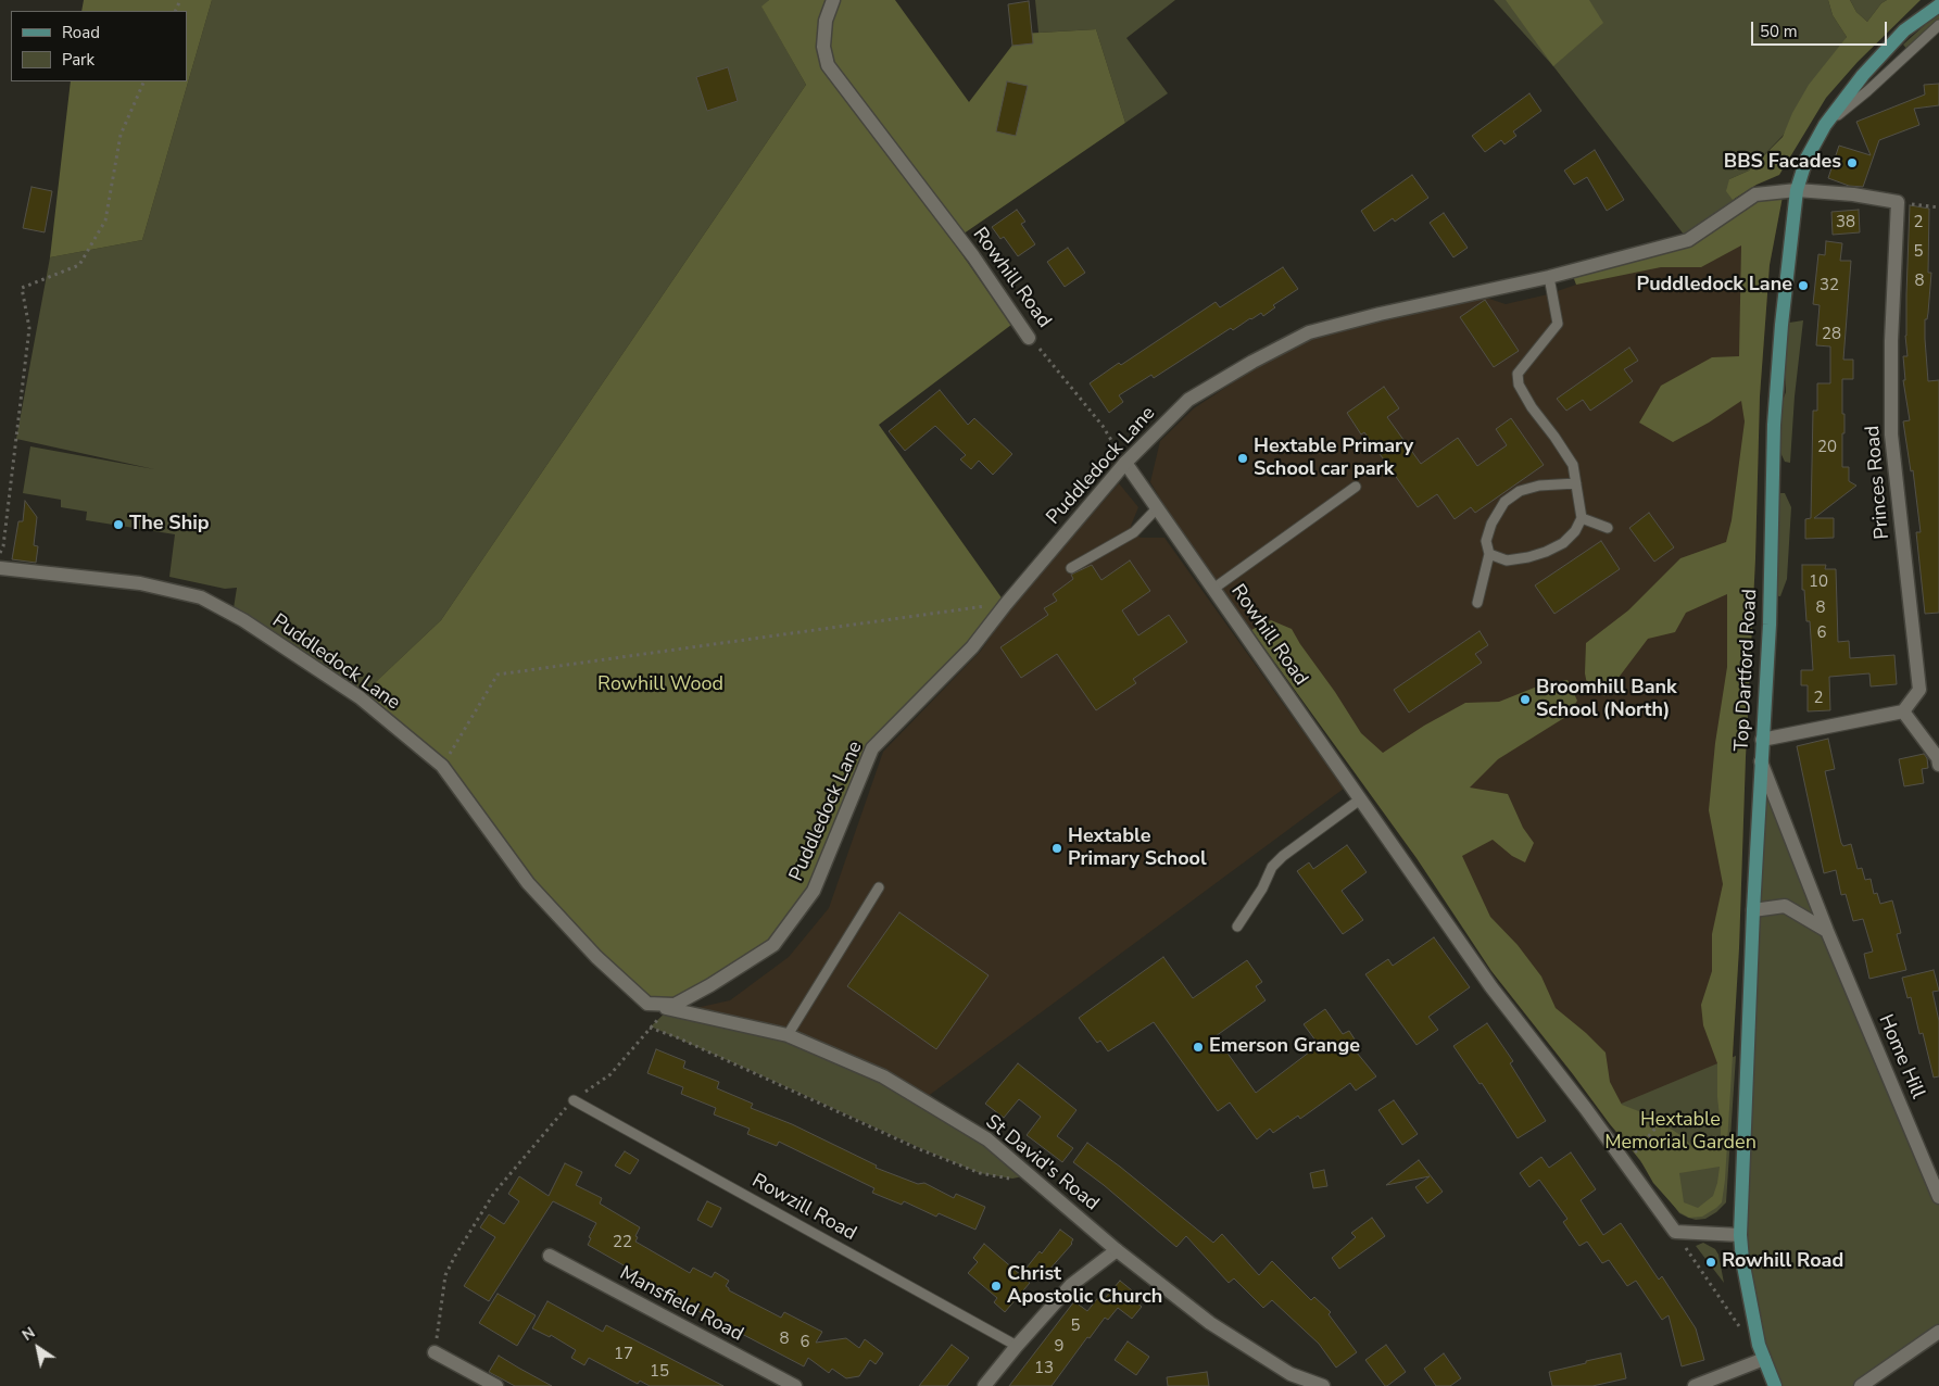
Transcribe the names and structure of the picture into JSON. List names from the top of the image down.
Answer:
{
  "streets": {
    "main road": ["Top Dartford Road"],
    "street": [
      "Rowhill Road",
      "Puddledock Lane",
      "Princes Road",
      "Home Hill",
      "St David's Road",
      "Mansfield Road"
    ],
    "lane": ["Rowzill Road"]
  },
  "crossings": [
    ["Rowhill Road", "Puddledock Lane"],
    ["Puddledock Lane", "Top Dartford Road"],
    ["Puddledock Lane", "St David's Road"],
    ["Top Dartford Road", "Home Hill"]
  ],
  "parks": ["Rowhill Wood", "Hextable Memorial Garden"],
  "places": [
    "BBS Facades",
    "Puddledock Lane",
    "Hextable Primary School car park",
    "The Ship",
    "Broomhill Bank School (North)",
    "Hextable Primary School",
    "Emerson Grange",
    "Rowhill Road",
    "Christ Apostolic Church"
  ],
  "house_numbers": [
    "38",
    "2",
    "5",
    "8",
    "32",
    "28",
    "20",
    "10",
    "8",
    "6",
    "2",
    "22",
    "5",
    "8",
    "6",
    "9",
    "17",
    "13",
    "15"
  ],
  "legend": ["Road", "Park"],
  "scale_bar": "50 m",
  "north": "top left"
}
